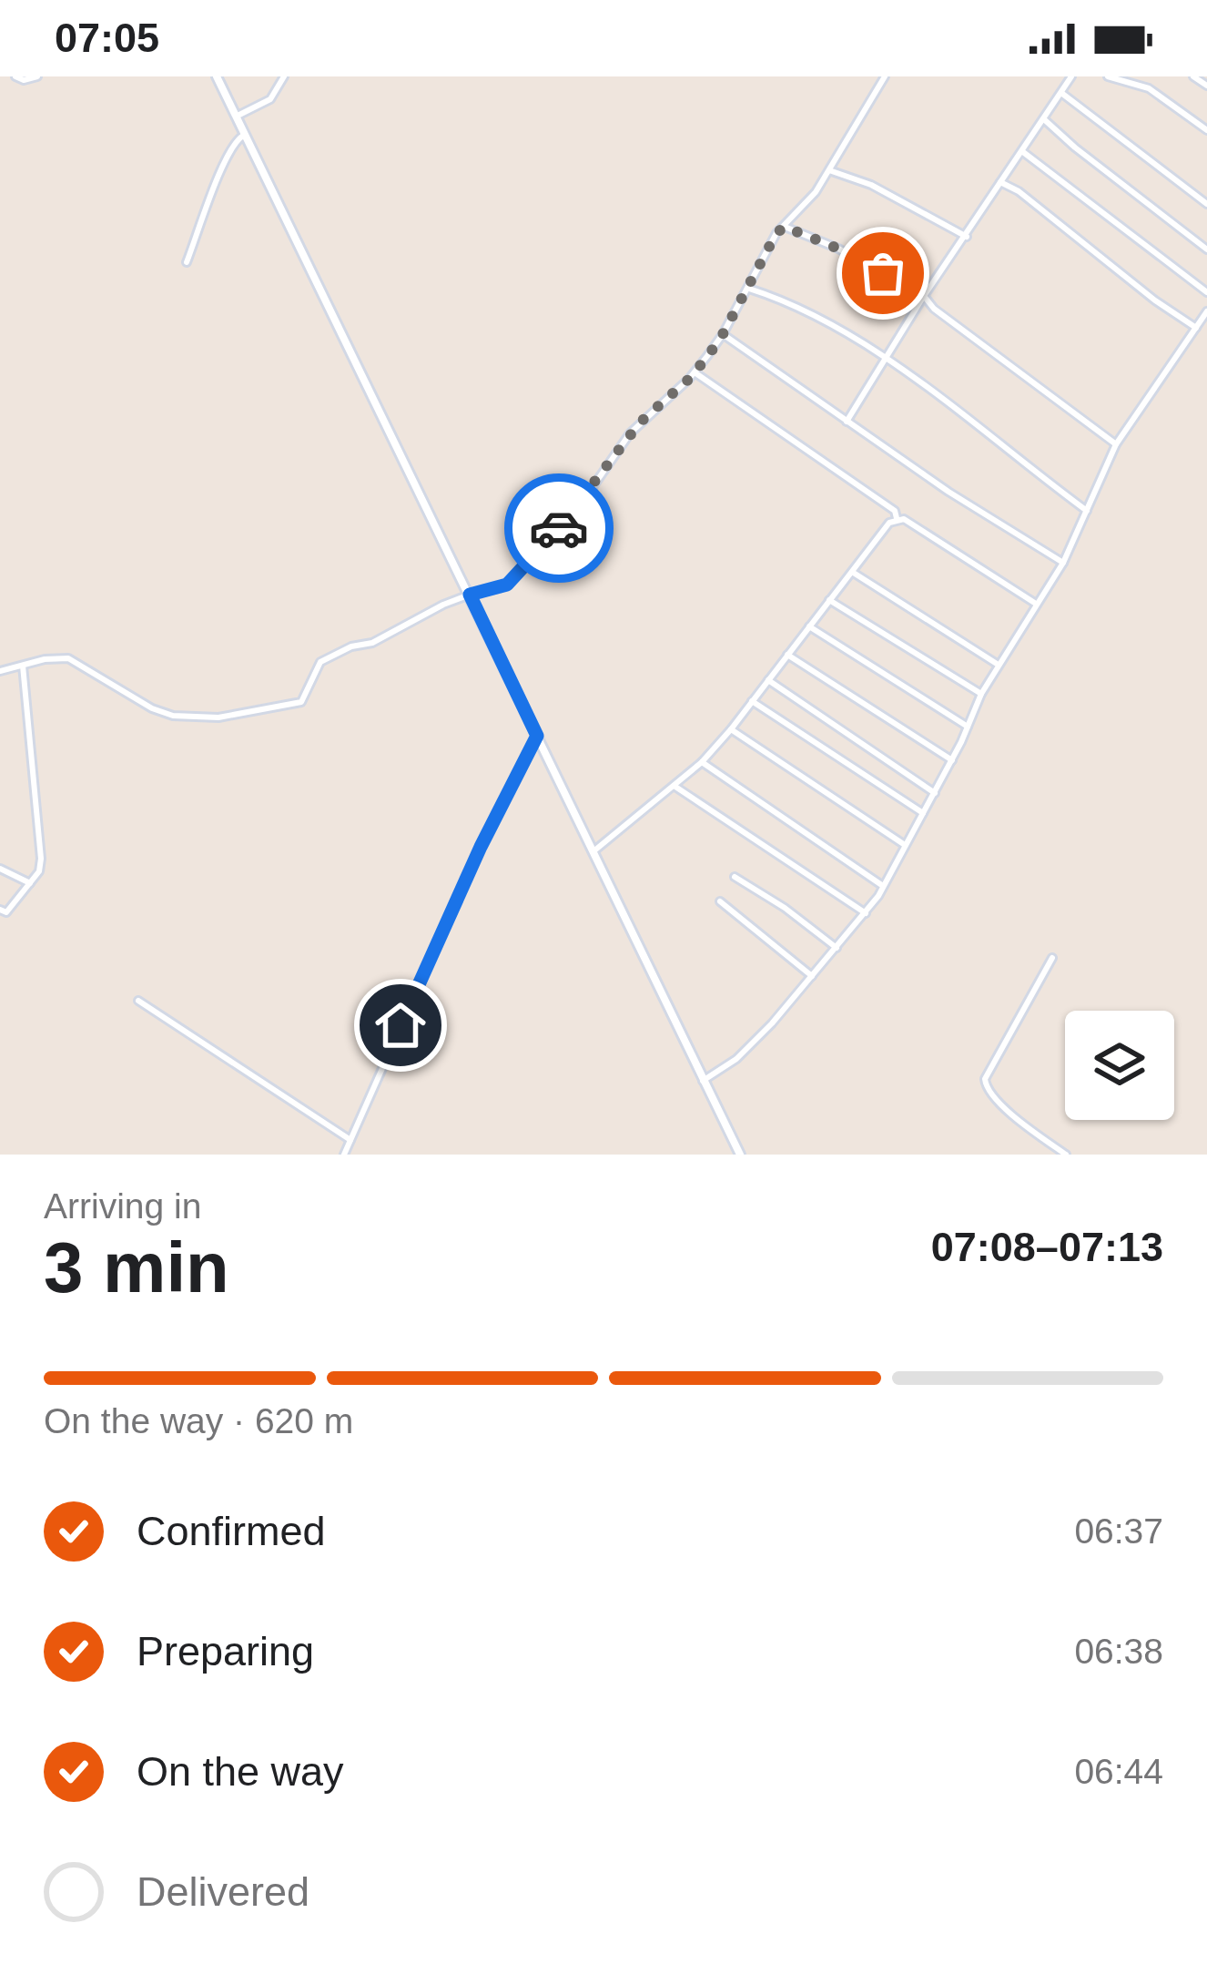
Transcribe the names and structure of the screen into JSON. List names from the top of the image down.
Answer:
{
  "page": {
    "status": "07:05",
    "heading": ["3 min", "Arriving in", "07:08–07:13"],
    "bar": "On the way · 620 m",
    "list": [
      ["Confirmed", "06:37"],
      ["Preparing", "06:38"],
      ["On the way", "06:44"],
      "Delivered"
    ]
  }
}
